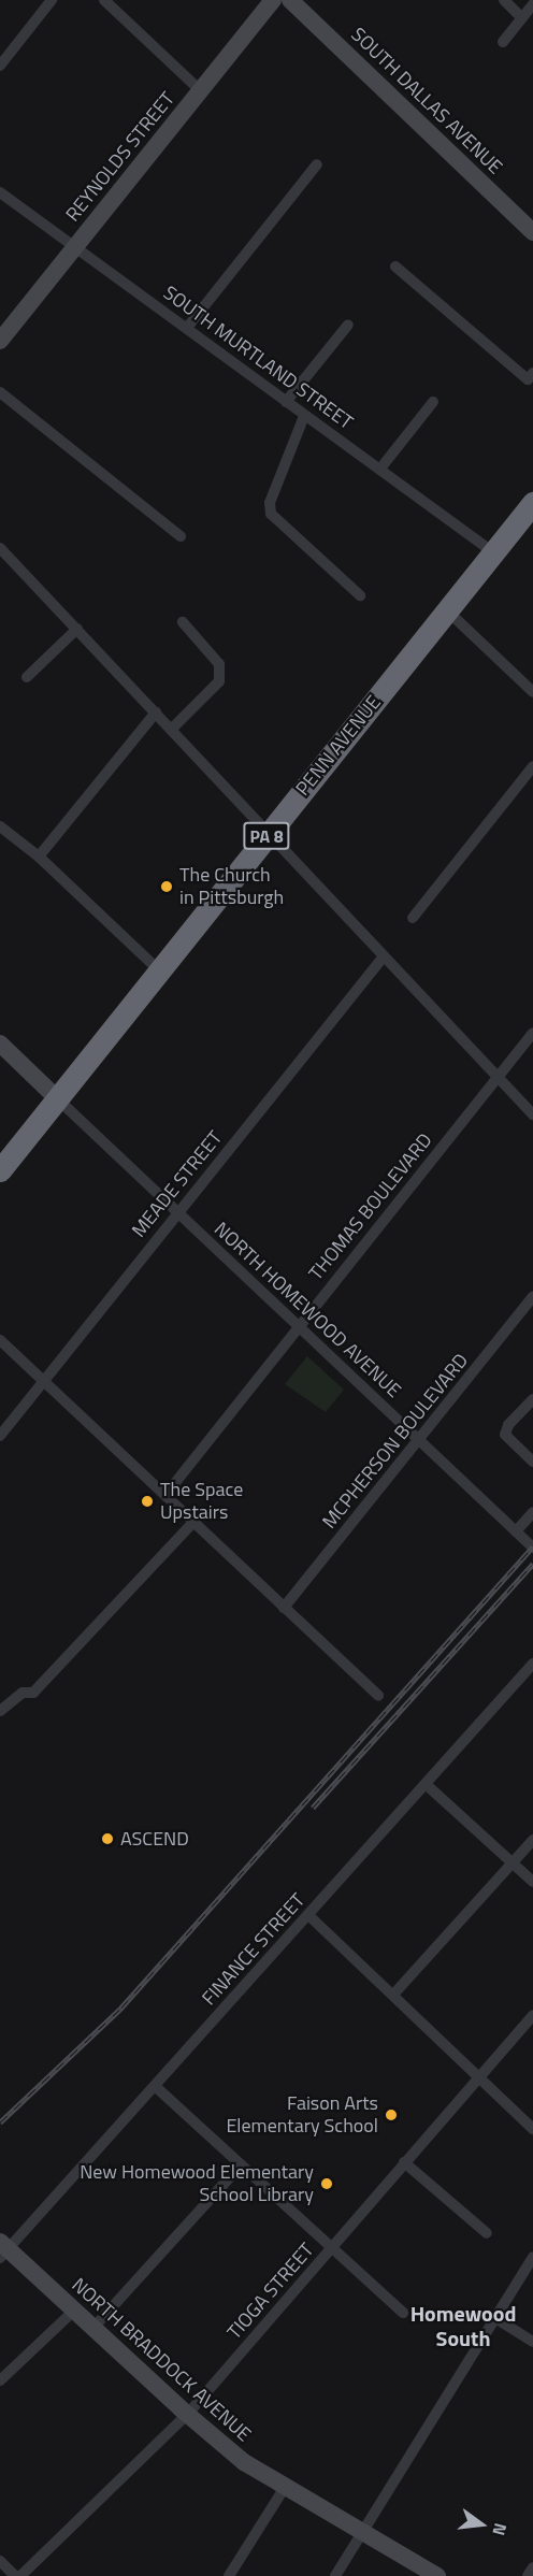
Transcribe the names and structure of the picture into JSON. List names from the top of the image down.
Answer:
{
  "streets": {
    "highway": ["PENN AVENUE", "PA 8"],
    "main road": ["SOUTH DALLAS AVENUE", "REYNOLDS STREET", "NORTH BRADDOCK AVENUE"],
    "street": [
      "SOUTH MURTLAND STREET",
      "MEADE STREET",
      "THOMAS BOULEVARD",
      "NORTH HOMEWOOD AVENUE",
      "MCPHERSON BOULEVARD",
      "FINANCE STREET",
      "TIOGA STREET"
    ]
  },
  "crossings": [
    ["REYNOLDS STREET", "SOUTH MURTLAND STREET"],
    ["SOUTH MURTLAND STREET", "PENN AVENUE"],
    ["PENN AVENUE", "NORTH HOMEWOOD AVENUE"],
    ["MEADE STREET", "NORTH HOMEWOOD AVENUE"],
    ["THOMAS BOULEVARD", "NORTH HOMEWOOD AVENUE"],
    ["NORTH HOMEWOOD AVENUE", "MCPHERSON BOULEVARD"],
    ["FINANCE STREET", "NORTH BRADDOCK AVENUE"],
    ["TIOGA STREET", "NORTH BRADDOCK AVENUE"]
  ],
  "districts": ["Homewood South"],
  "places": [
    "The Church in Pittsburgh",
    "The Space Upstairs",
    "ASCEND",
    "Faison Arts Elementary School",
    "New Homewood Elementary School Library"
  ],
  "north": "right"
}
